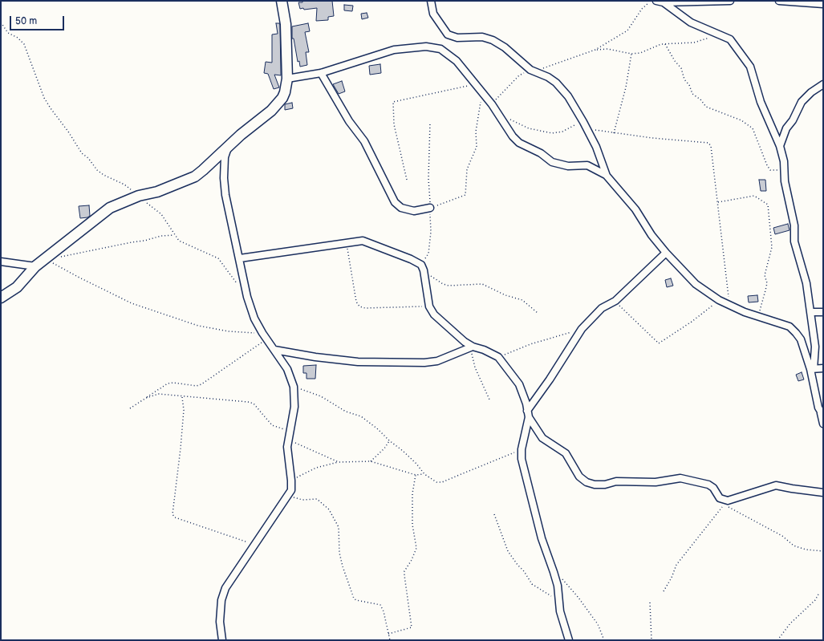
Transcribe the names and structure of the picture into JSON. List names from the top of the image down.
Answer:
{
  "scale_bar": "50 m"
}
